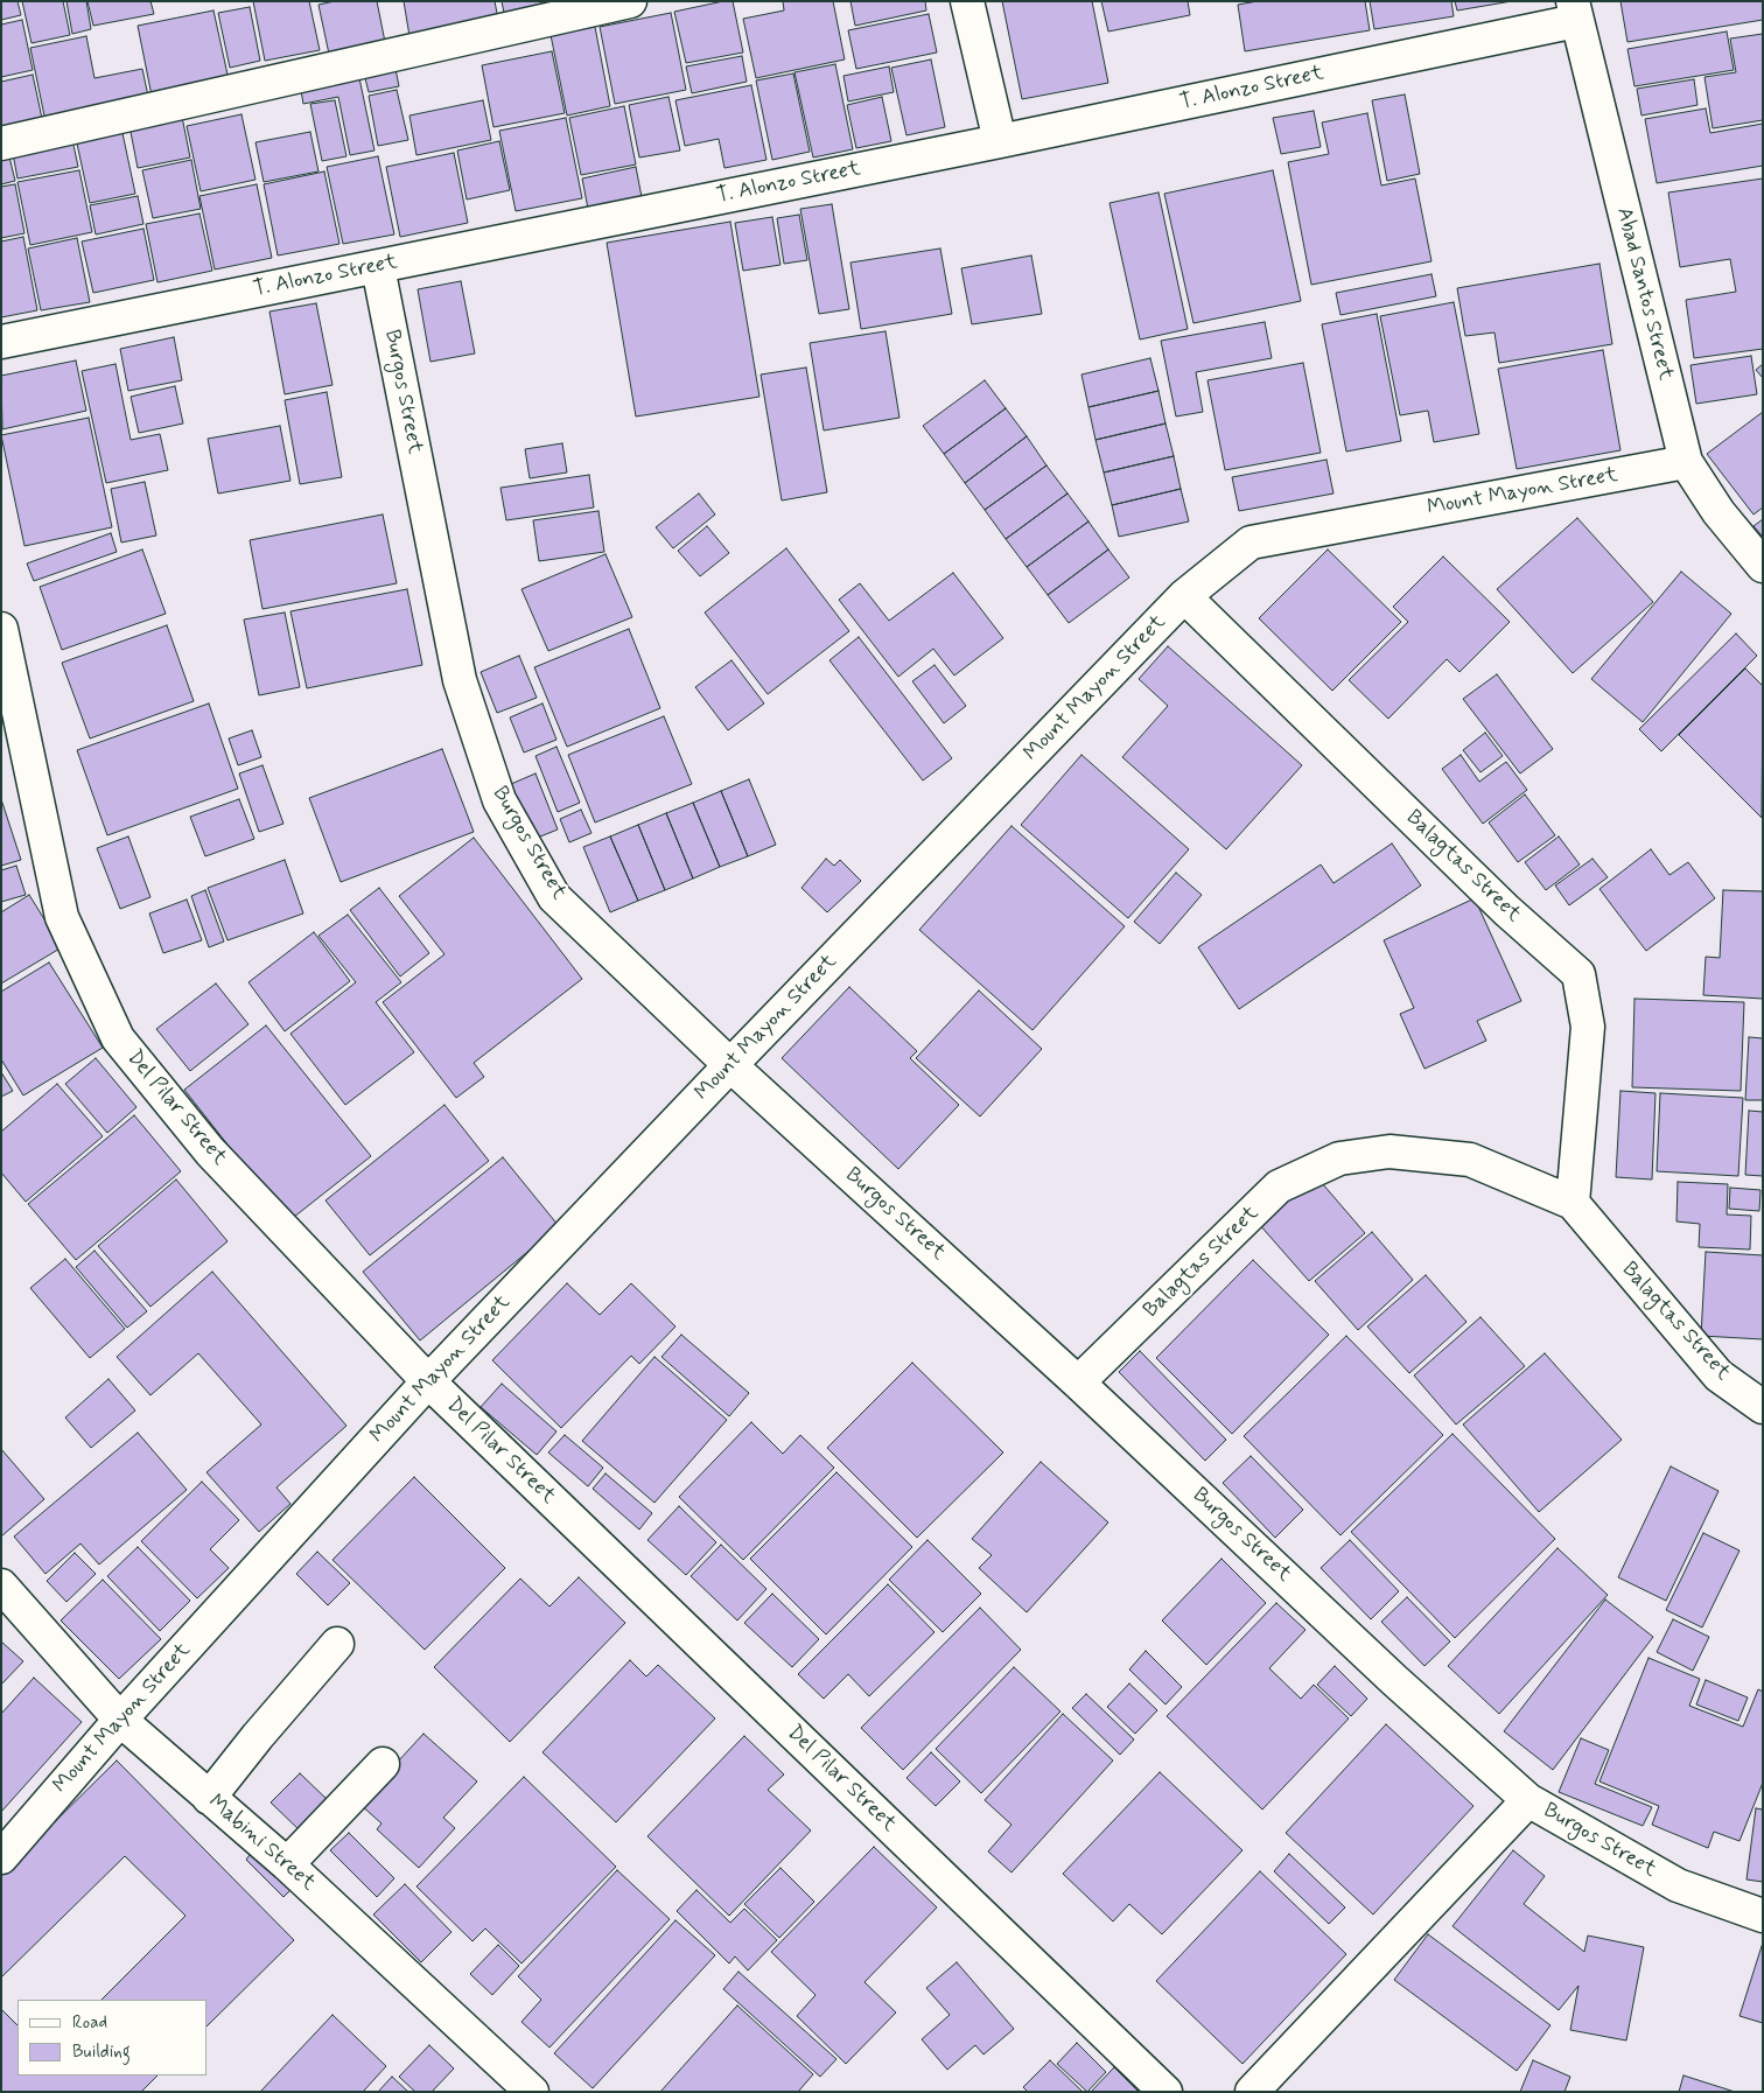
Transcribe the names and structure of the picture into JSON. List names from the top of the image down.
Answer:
{
  "streets": {
    "street": [
      "T. Alonzo Street",
      "Abad Santos Street",
      "Burgos Street",
      "Mount Mayon Street",
      "Balagtas Street",
      "Del Pilar Street",
      "Mabini Street"
    ]
  },
  "crossings": [
    ["T. Alonzo Street", "Abad Santos Street"],
    ["T. Alonzo Street", "Burgos Street"],
    ["Abad Santos Street", "Mount Mayon Street"],
    ["Burgos Street", "Mount Mayon Street"],
    ["Burgos Street", "Balagtas Street"],
    ["Mount Mayon Street", "Balagtas Street"],
    ["Mount Mayon Street", "Del Pilar Street"],
    ["Mount Mayon Street", "Mabini Street"]
  ],
  "legend": ["Road", "Building"]
}
